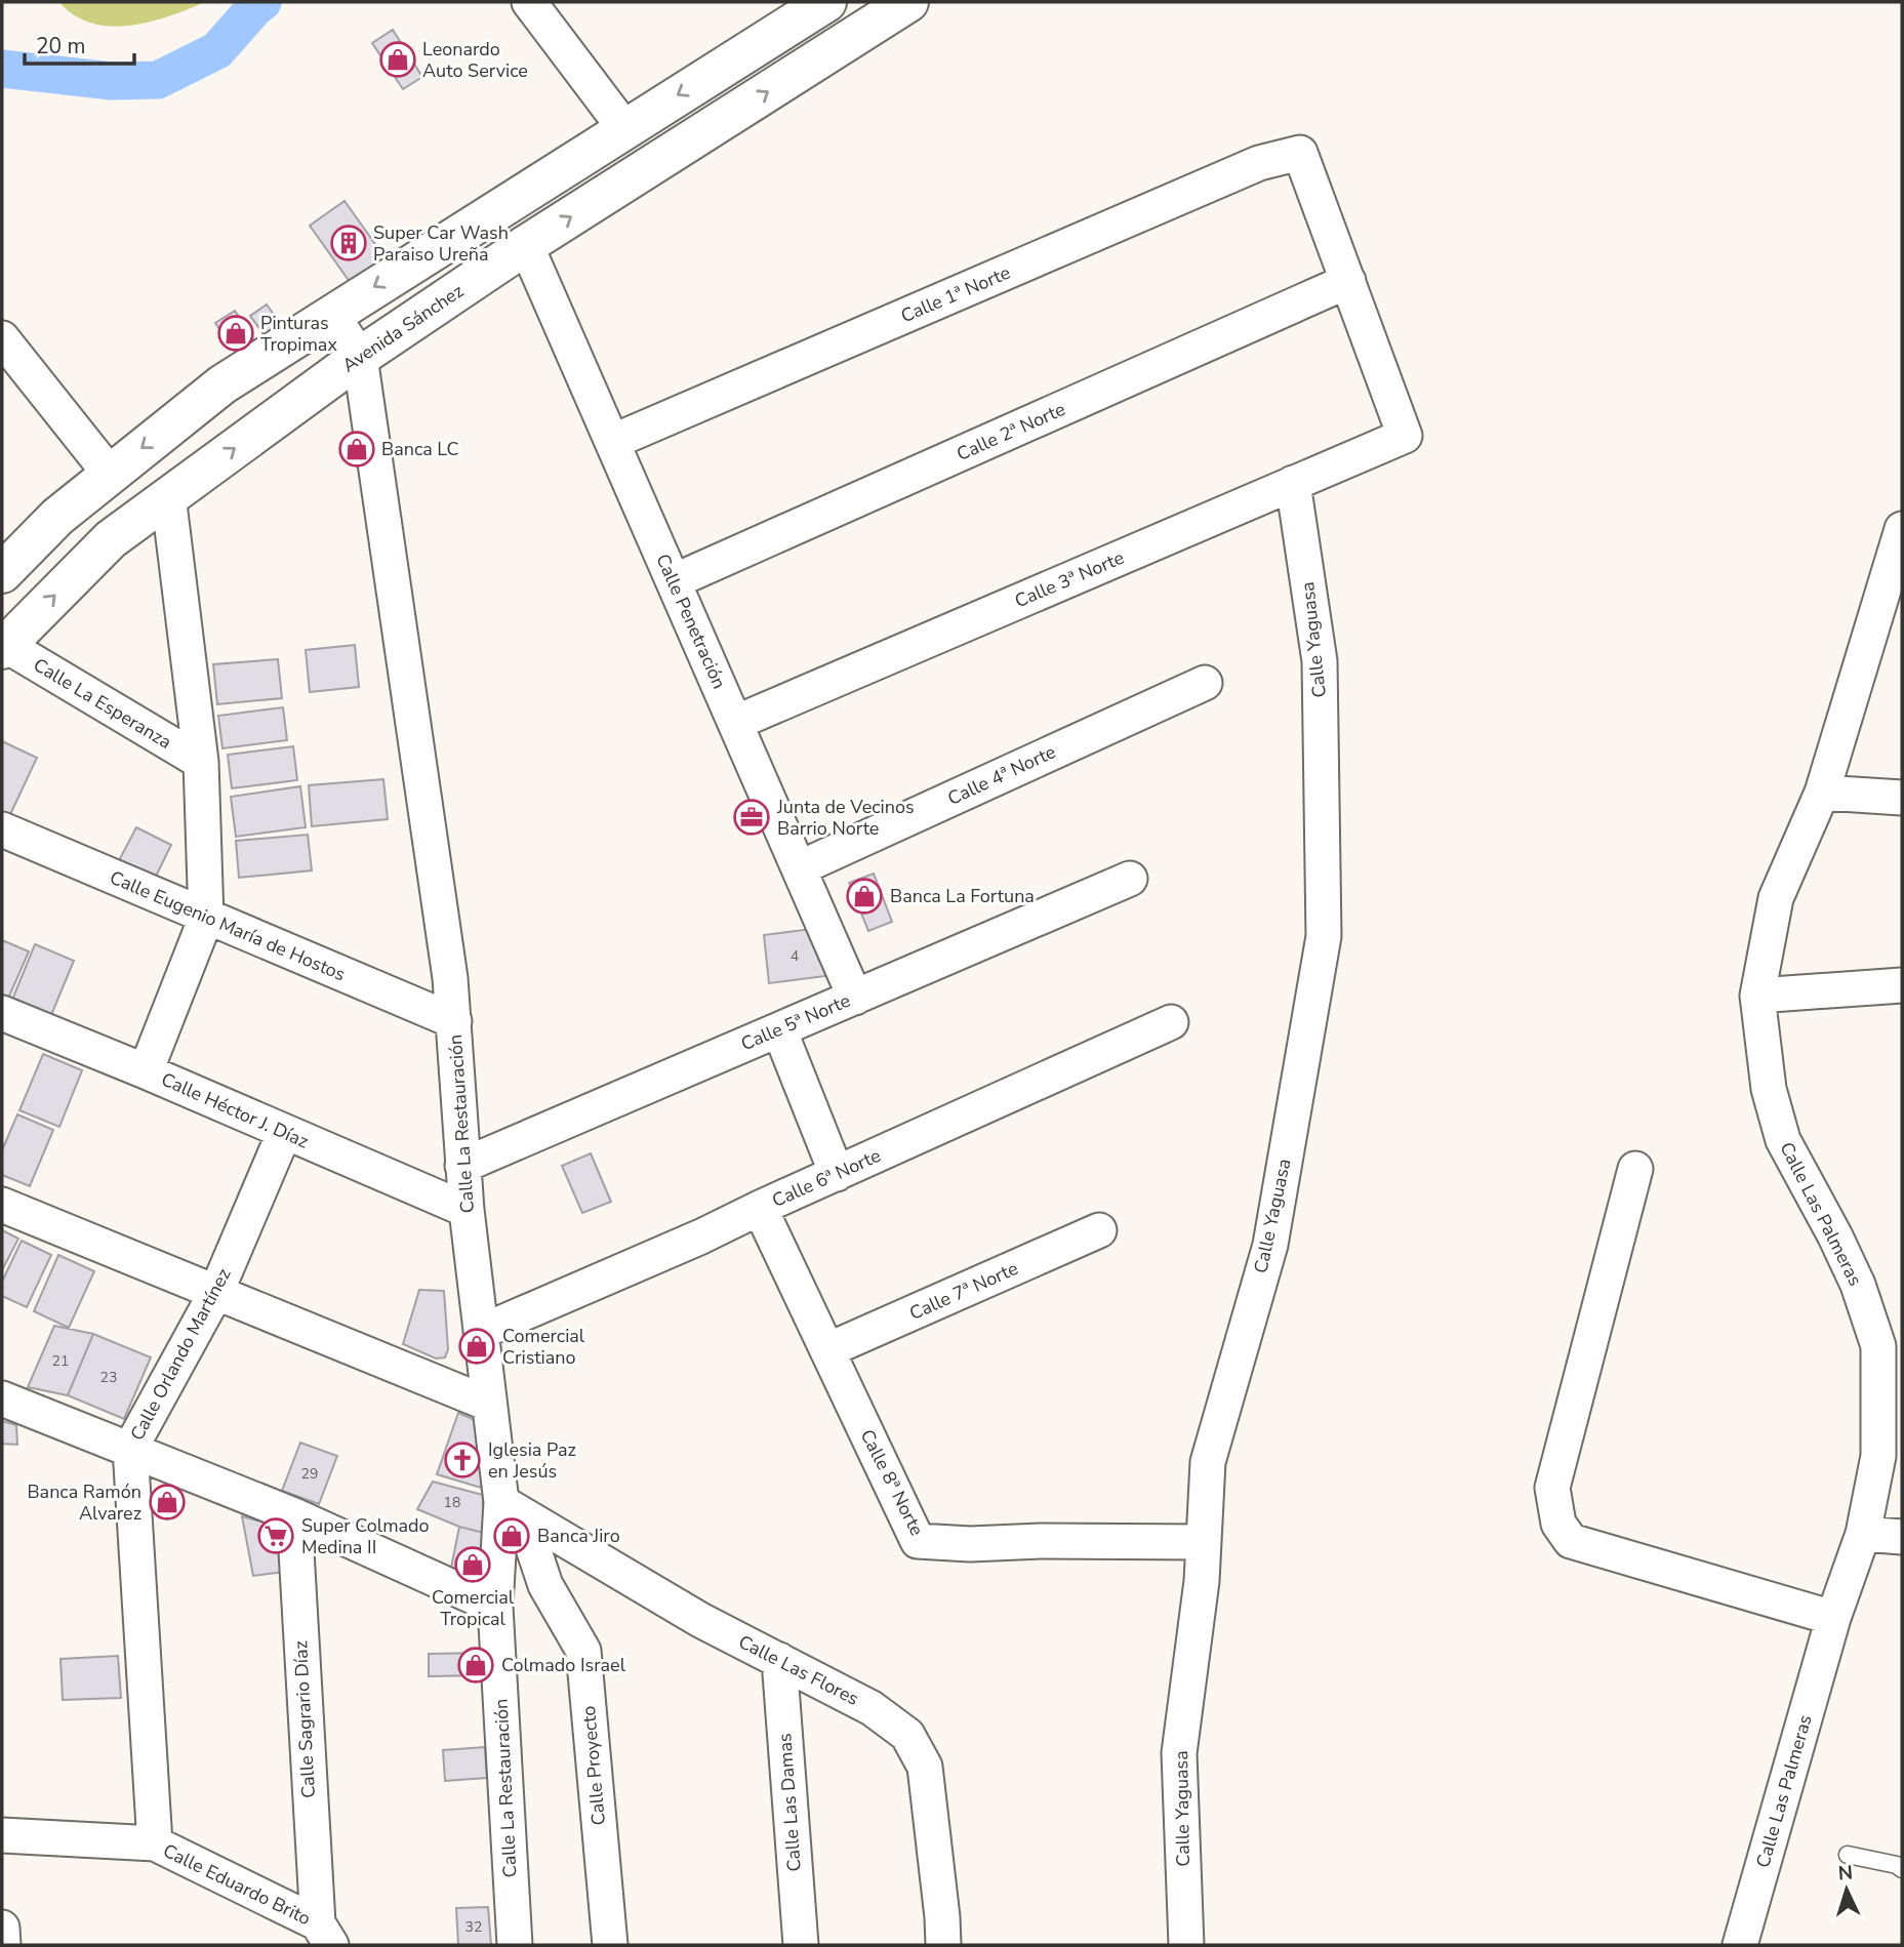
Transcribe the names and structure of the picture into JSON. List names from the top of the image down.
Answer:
{
  "streets": {
    "street": [
      "Calle 1ª Norte",
      "Avenida Sánchez",
      "Calle 2ª Norte",
      "Calle 3ª Norte",
      "Calle Penetración",
      "Calle Yaguasa",
      "Calle La Esperanza",
      "Calle 4ª Norte",
      "Calle Eugenio María de Hostos",
      "Calle 5ª Norte",
      "Calle Héctor J. Díaz",
      "Calle La Restauración",
      "Calle 6ª Norte",
      "Calle Las Palmeras",
      "Calle 7ª Norte",
      "Calle Orlando Martínez",
      "Calle 8ª Norte",
      "Calle Las Flores",
      "Calle Sagrario Díaz",
      "Calle Proyecto",
      "Calle Las Damas",
      "Calle Eduardo Brito"
    ]
  },
  "crossings": [
    ["Calle 1ª Norte", "Calle 2ª Norte"],
    ["Calle 1ª Norte", "Calle 3ª Norte"],
    ["Calle 1ª Norte", "Calle Penetración"],
    ["Avenida Sánchez", "Calle Penetración"],
    ["Avenida Sánchez", "Calle La Esperanza"],
    ["Avenida Sánchez", "Calle La Restauración"],
    ["Calle 2ª Norte", "Calle 3ª Norte"],
    ["Calle 2ª Norte", "Calle Penetración"],
    ["Calle 3ª Norte", "Calle Penetración"],
    ["Calle 3ª Norte", "Calle Yaguasa"],
    ["Calle Penetración", "Calle 4ª Norte"],
    ["Calle Penetración", "Calle 5ª Norte"],
    ["Calle Yaguasa", "Calle 8ª Norte"],
    ["Calle Eugenio María de Hostos", "Calle La Restauración"],
    ["Calle 5ª Norte", "Calle La Restauración"],
    ["Calle Héctor J. Díaz", "Calle La Restauración"],
    ["Calle Héctor J. Díaz", "Calle Orlando Martínez"],
    ["Calle La Restauración", "Calle 6ª Norte"],
    ["Calle La Restauración", "Calle Las Flores"],
    ["Calle La Restauración", "Calle Proyecto"],
    ["Calle 6ª Norte", "Calle 8ª Norte"],
    ["Calle 7ª Norte", "Calle 8ª Norte"],
    ["Calle Orlando Martínez", "Calle Eduardo Brito"],
    ["Calle Las Flores", "Calle Proyecto"],
    ["Calle Las Flores", "Calle Las Damas"],
    ["Calle Sagrario Díaz", "Calle Eduardo Brito"]
  ],
  "places": {
    "shop": [
      "Leonardo Auto Service",
      "Pinturas Tropimax",
      "Banca LC",
      "Banca La Fortuna",
      "Comercial Cristiano",
      "Banca Ramón Alvarez",
      "Banca Jiro",
      "Comercial Tropical",
      "Colmado Israel"
    ],
    "building": ["Super Car Wash Paraiso Ureña"],
    "office": ["Junta de Vecinos Barrio Norte"],
    "church": ["Iglesia Paz en Jesús"],
    "supermarket": ["Super Colmado Medina II"]
  },
  "house_numbers": [
    "4",
    "21",
    "23",
    "29",
    "18",
    "32"
  ],
  "scale_bar": "20 m",
  "north": "top"
}
